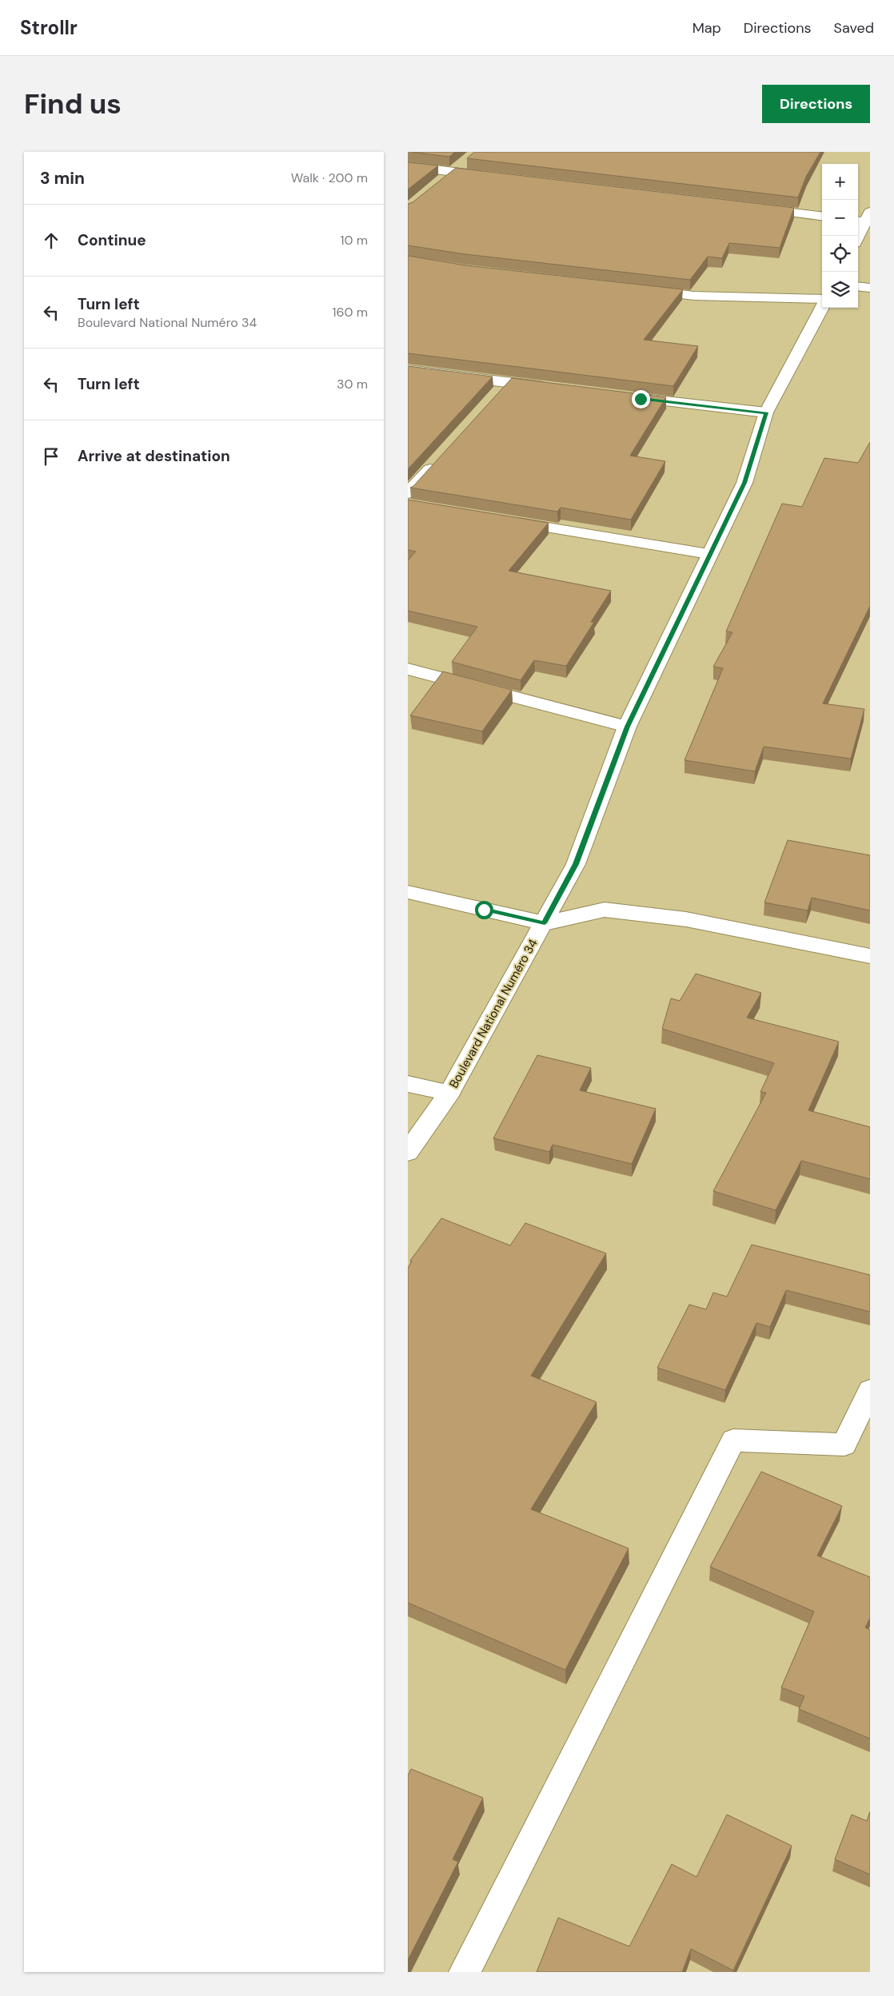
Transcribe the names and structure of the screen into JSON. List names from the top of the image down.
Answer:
{
  "streets": {
    "street": ["Boulevard National Numéro 34"]
  },
  "page": {
    "header": "Strollr",
    "nav": ["Map", "Directions", "Saved"],
    "buttons": "Directions",
    "title": "Find us",
    "heading": ["3 min", "Walk · 200 m"],
    "map_buttons": ["+", "−"],
    "list": [
      ["Continue", "10 m"],
      ["Turn left", "Boulevard National Numéro 34", "160 m"],
      ["Turn left", "30 m"],
      "Arrive at destination"
    ]
  }
}
